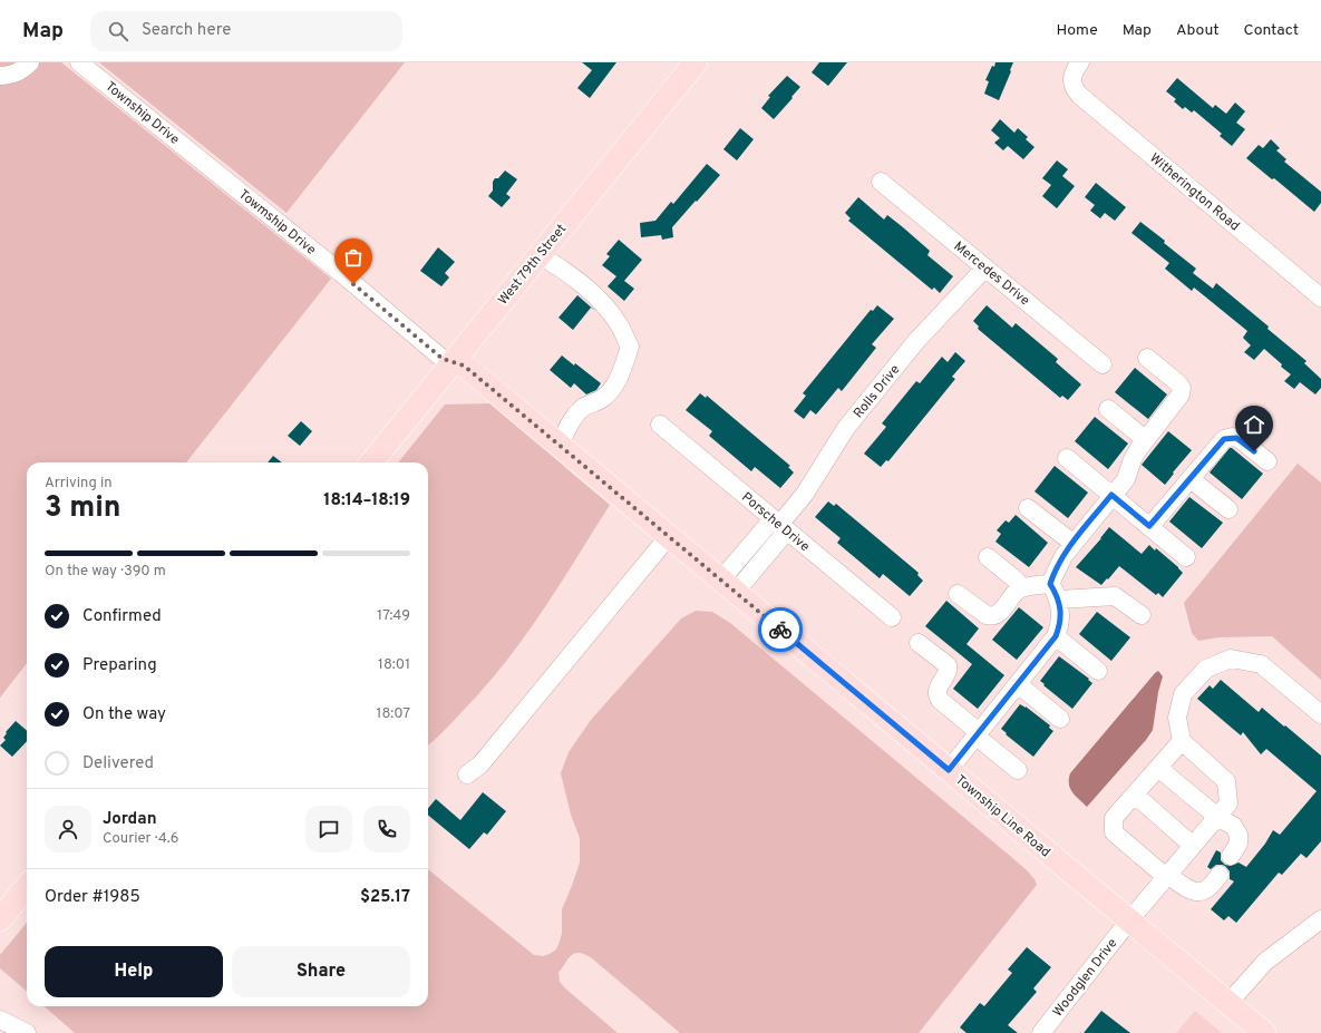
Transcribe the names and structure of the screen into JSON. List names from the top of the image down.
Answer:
{
  "streets": {
    "main road": ["West 79th Street", "Township Line Road"],
    "street": [
      "Township Drive",
      "Witherington Road",
      "Towmship Drive",
      "Mercedes Drive",
      "Rolls Drive",
      "Porsche Drive",
      "Woodglen Drive"
    ]
  },
  "crossings": [
    ["Township Drive", "Towmship Drive"],
    ["Towmship Drive", "West 79th Street"],
    ["Towmship Drive", "Township Line Road"],
    ["West 79th Street", "Township Line Road"],
    ["Mercedes Drive", "Rolls Drive"],
    ["Rolls Drive", "Porsche Drive"],
    ["Rolls Drive", "Township Line Road"],
    ["Township Line Road", "Woodglen Drive"]
  ],
  "page": {
    "header": "Map",
    "search": "Search here",
    "nav": [
      "Home",
      "Map",
      "About",
      "Contact"
    ],
    "heading": ["3 min", "Arriving in", "18:14–18:19"],
    "panel": [
      "Jordan",
      "Courier · 4.6",
      "Order #1985",
      "$25.17"
    ],
    "bar": "On the way · 390 m",
    "list": [
      ["Confirmed", "17:49"],
      ["Preparing", "18:01"],
      ["On the way", "18:07"],
      "Delivered"
    ],
    "buttons": ["Help", "Share"]
  }
}
